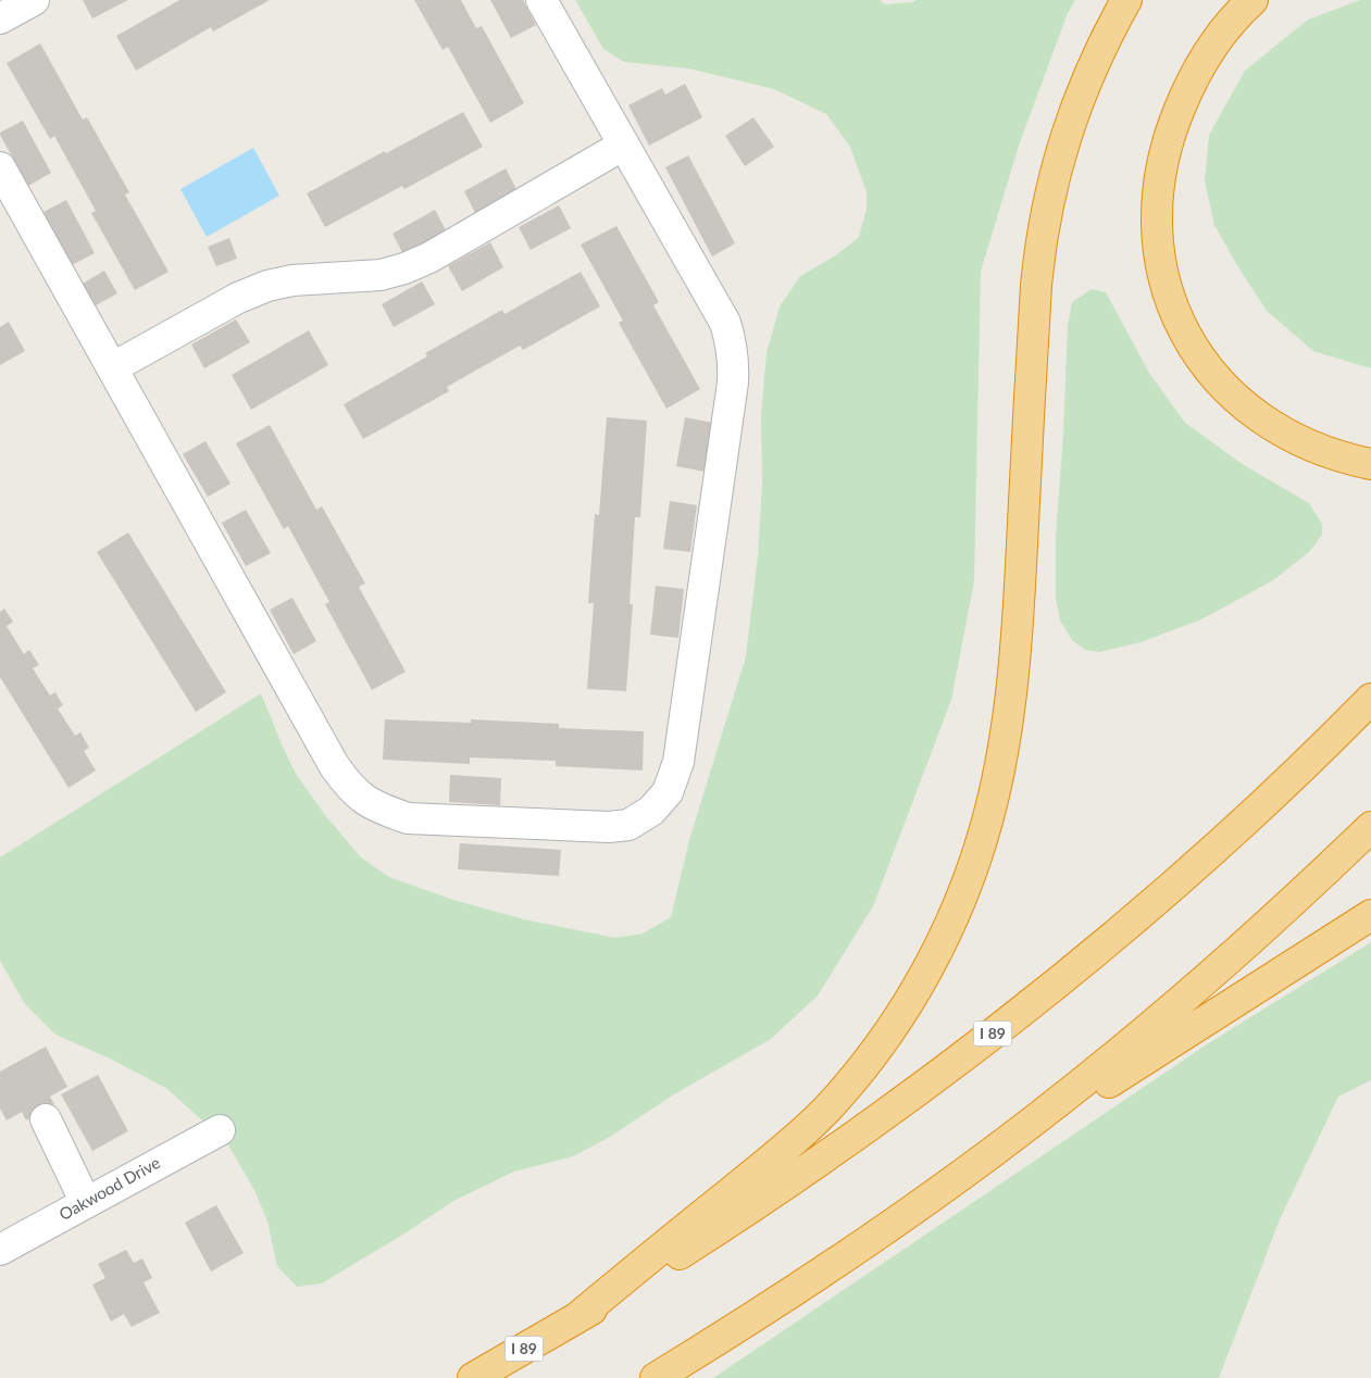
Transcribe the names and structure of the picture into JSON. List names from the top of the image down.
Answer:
{
  "streets": {
    "highway": ["I 89"],
    "street": ["Oakwood Drive"]
  }
}
